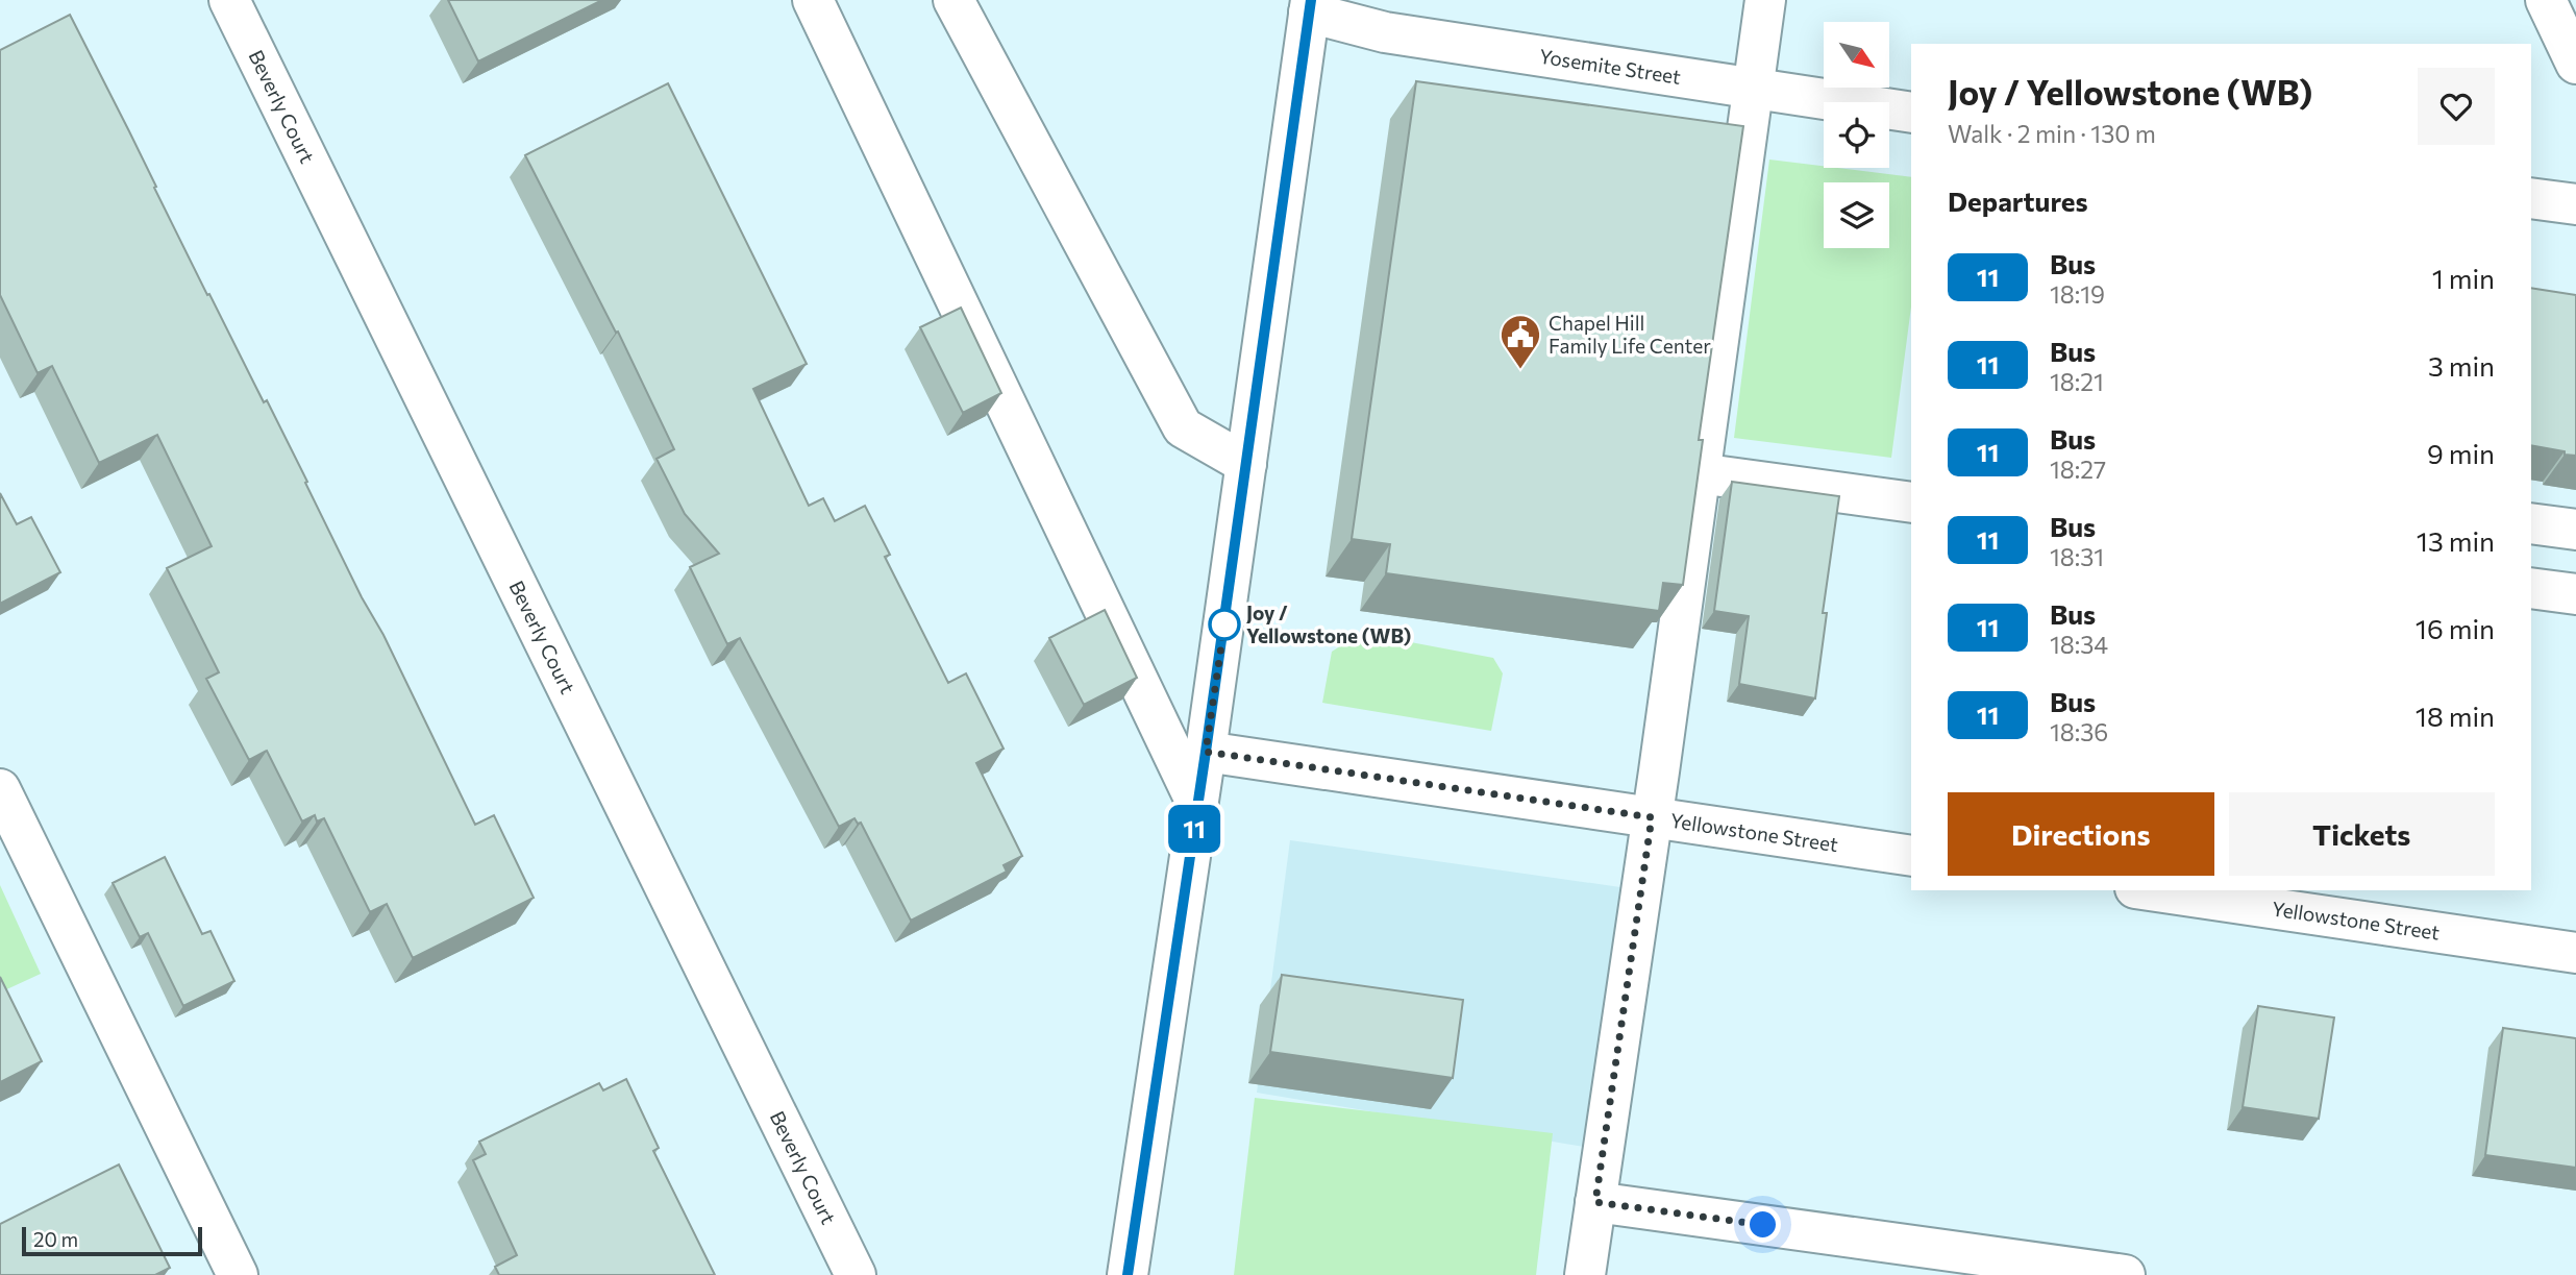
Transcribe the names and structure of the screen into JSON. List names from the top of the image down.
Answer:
{
  "streets": {
    "street": ["Yosemite Street", "Beverly Court", "Yellowstone Street"]
  },
  "places": {
    "public building": ["Chapel Hill Family Life Center"],
    "other": ["Joy / Yellowstone (WB)"]
  },
  "lines": ["bus line 11"],
  "scale_bar": "20 m",
  "north": "bottom right",
  "page": {
    "on_map": "11",
    "heading": [
      ["Joy / Yellowstone (WB)", "Walk · 2 min · 130 m"],
      "Departures"
    ],
    "list": [
      {
        "mark": "11",
        "name": "Bus",
        "note": "18:19",
        "value": "1 min"
      },
      {
        "mark": "11",
        "name": "Bus",
        "note": "18:21",
        "value": "3 min"
      },
      {
        "mark": "11",
        "name": "Bus",
        "note": "18:27",
        "value": "9 min"
      },
      {
        "mark": "11",
        "name": "Bus",
        "note": "18:31",
        "value": "13 min"
      },
      {
        "mark": "11",
        "name": "Bus",
        "note": "18:34",
        "value": "16 min"
      },
      {
        "mark": "11",
        "name": "Bus",
        "note": "18:36",
        "value": "18 min"
      }
    ],
    "buttons": ["Directions", "Tickets"],
    "scale": "20 m"
  }
}
